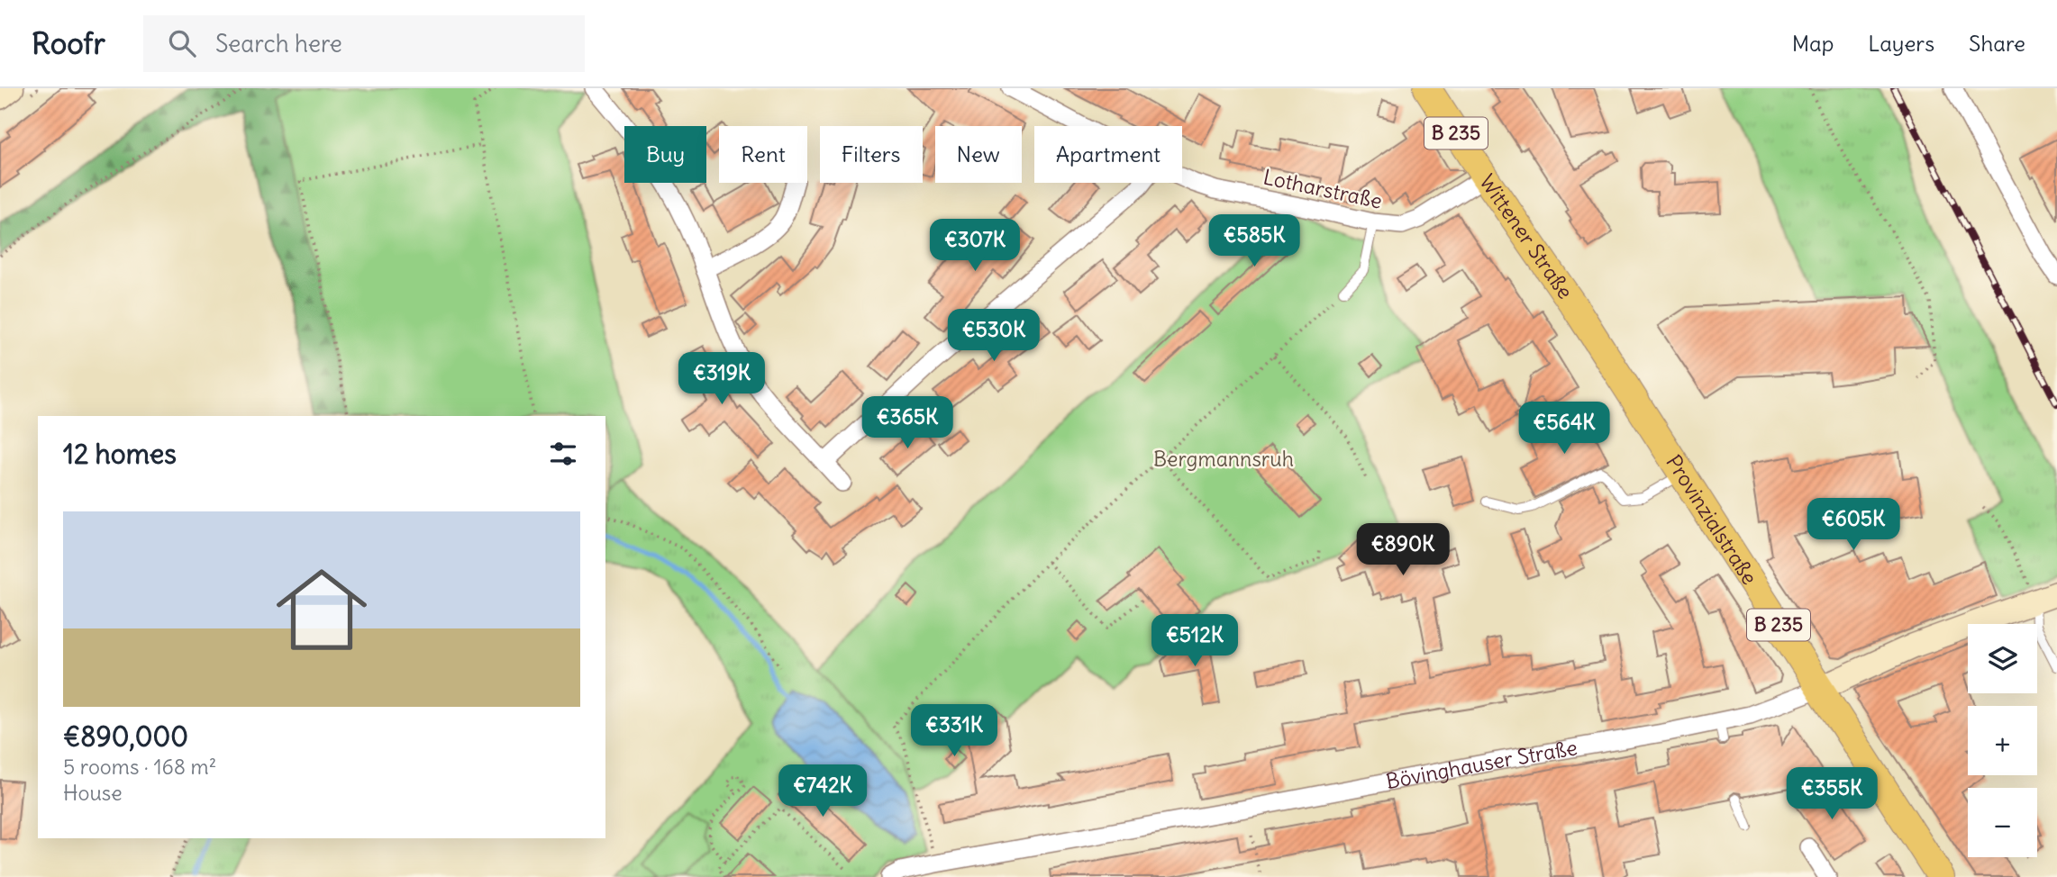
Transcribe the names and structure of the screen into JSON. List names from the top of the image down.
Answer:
{
  "streets": {
    "main road": [
      "B 235",
      "Wittener Straße",
      "Provinzialstraße",
      "Bövinghauser Straße"
    ],
    "street": ["Lotharstraße"]
  },
  "crossings": [
    ["Lotharstraße", "Wittener Straße"],
    ["Wittener Straße", "Provinzialstraße"],
    ["Provinzialstraße", "Bövinghauser Straße"]
  ],
  "parks": ["Bergmannsruh"],
  "page": {
    "header": "Roofr",
    "search": "Search here",
    "nav": ["Map", "Layers", "Share"],
    "chip": [
      "Buy",
      "Rent",
      "Filters",
      "New",
      "Apartment"
    ],
    "price": [
      "€585K",
      "€307K",
      "€530K",
      "€319K",
      "€365K",
      "€564K",
      "€605K",
      "€890K",
      "€512K",
      "€331K",
      "€742K",
      "€355K"
    ],
    "heading": "12 homes",
    "list": [
      {
        "name": "€890,000",
        "note": "5 rooms · 168 m² · House"
      }
    ],
    "map_buttons": ["+", "−"]
  }
}
